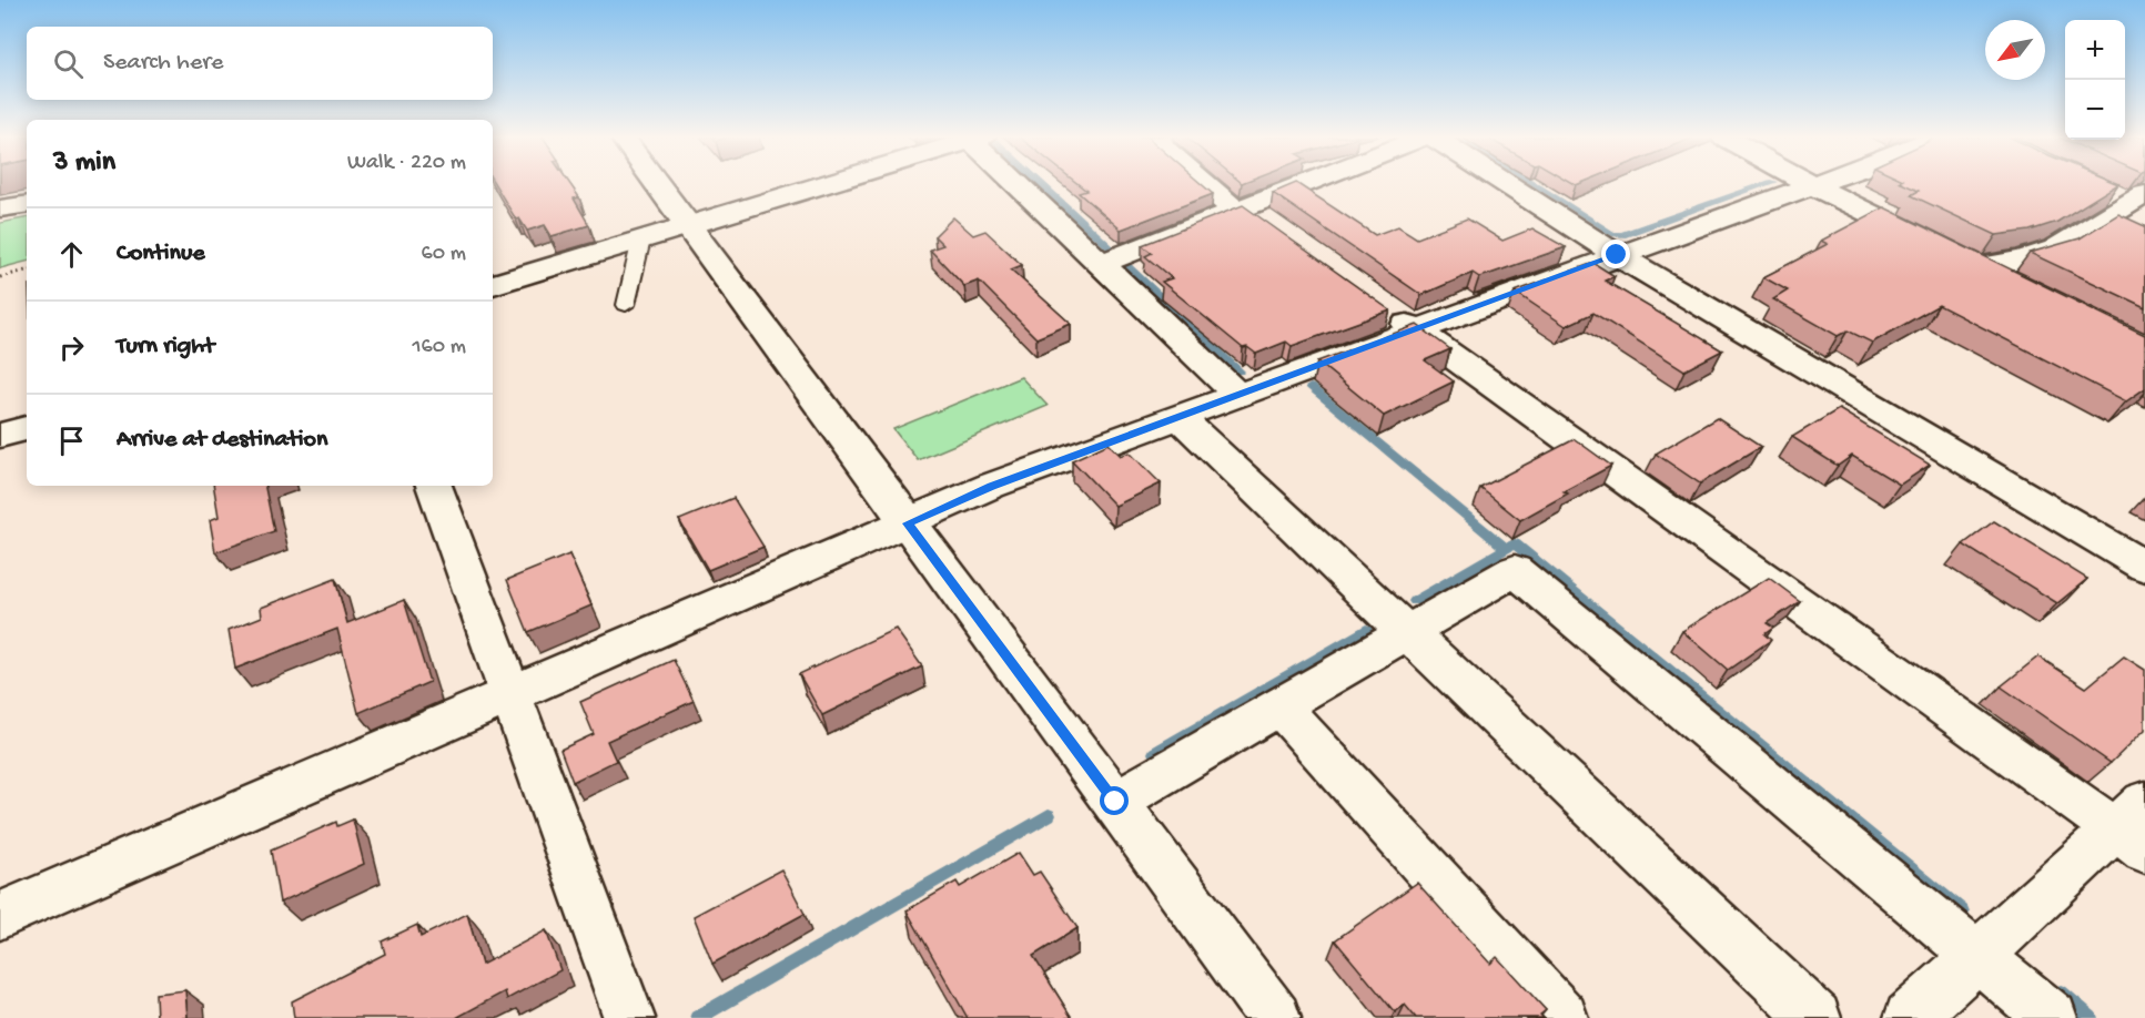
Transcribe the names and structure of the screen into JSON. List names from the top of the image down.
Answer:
{
  "north": "bottom left",
  "page": {
    "map_buttons": ["+", "−"],
    "search": "Search here",
    "heading": ["3 min", "Walk · 220 m"],
    "list": [
      ["Continue", "60 m"],
      ["Turn right", "160 m"],
      "Arrive at destination"
    ]
  }
}
